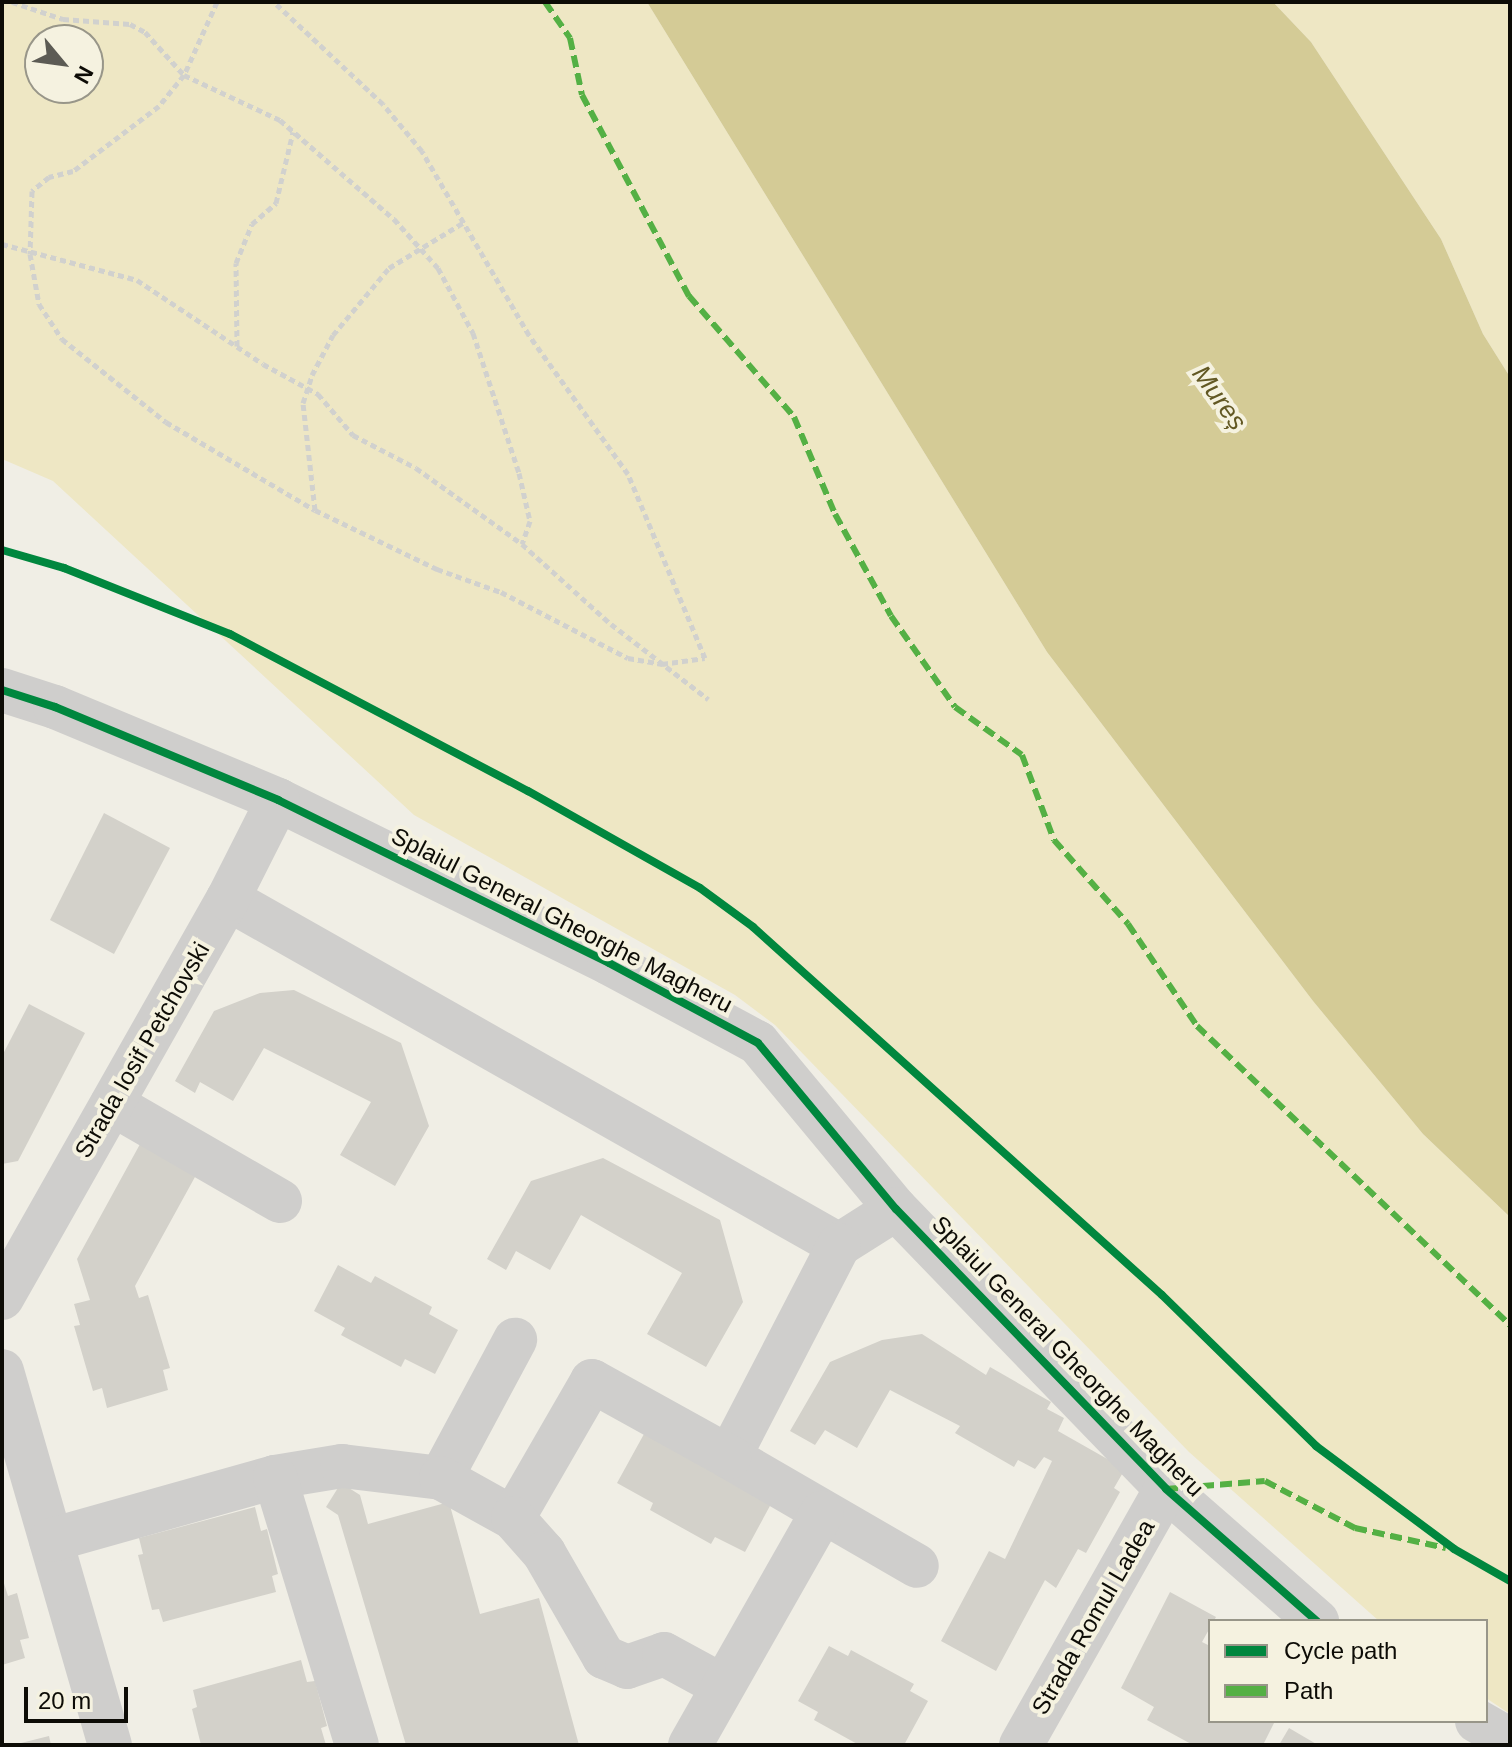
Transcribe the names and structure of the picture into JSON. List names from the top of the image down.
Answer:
{
  "streets": {
    "street": ["Splaiul General Gheorghe Magheru", "Strada Iosif Petchovski", "Strada Romul Ladea"]
  },
  "crossings": [
    ["Splaiul General Gheorghe Magheru", "Strada Iosif Petchovski"],
    ["Splaiul General Gheorghe Magheru", "Strada Romul Ladea"]
  ],
  "water": ["Mureș"],
  "legend": ["Cycle path", "Path"],
  "scale_bar": "20 m",
  "north": "bottom right"
}
